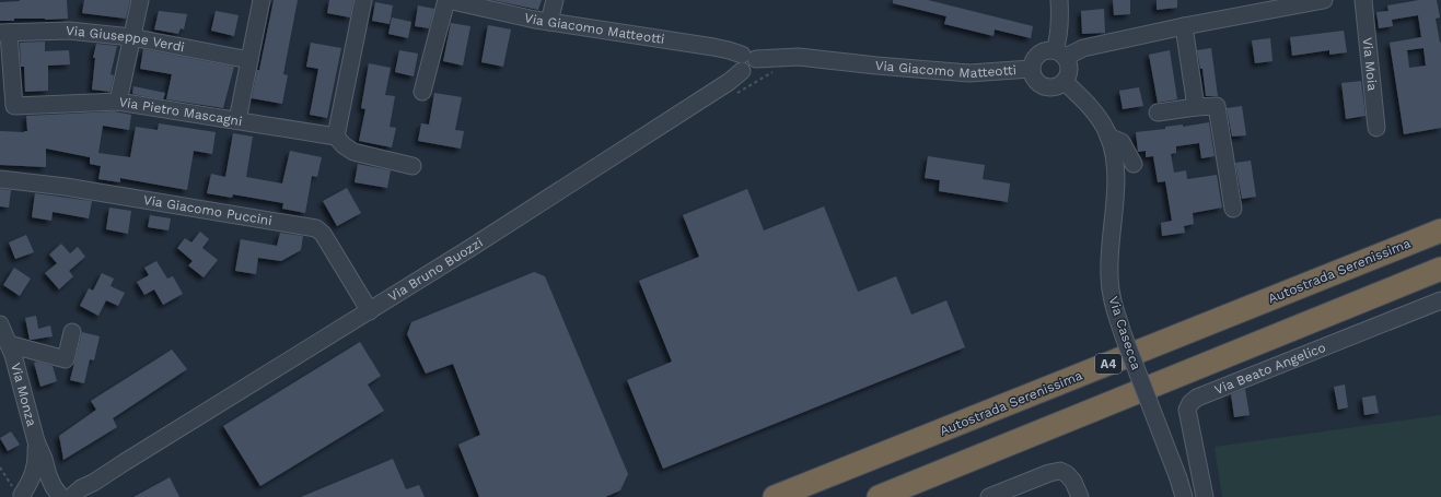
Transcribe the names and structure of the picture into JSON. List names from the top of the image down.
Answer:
{
  "streets": {
    "highway": ["Autostrada Serenissima", "A4"],
    "street": [
      "Via Giacomo Matteotti",
      "Via Giuseppe Verdi",
      "Via Moia",
      "Via Pietro Mascagni",
      "Via Giacomo Puccini",
      "Via Bruno Buozzi",
      "Via Casecca",
      "Via Beato Angelico",
      "Via Monza"
    ]
  },
  "crossings": [
    ["Via Giacomo Matteotti", "Via Bruno Buozzi"],
    ["Via Giacomo Matteotti", "Via Casecca"],
    ["Via Giuseppe Verdi", "Via Pietro Mascagni"],
    ["Via Giacomo Puccini", "Via Bruno Buozzi"],
    ["Via Bruno Buozzi", "Via Monza"]
  ]
}
